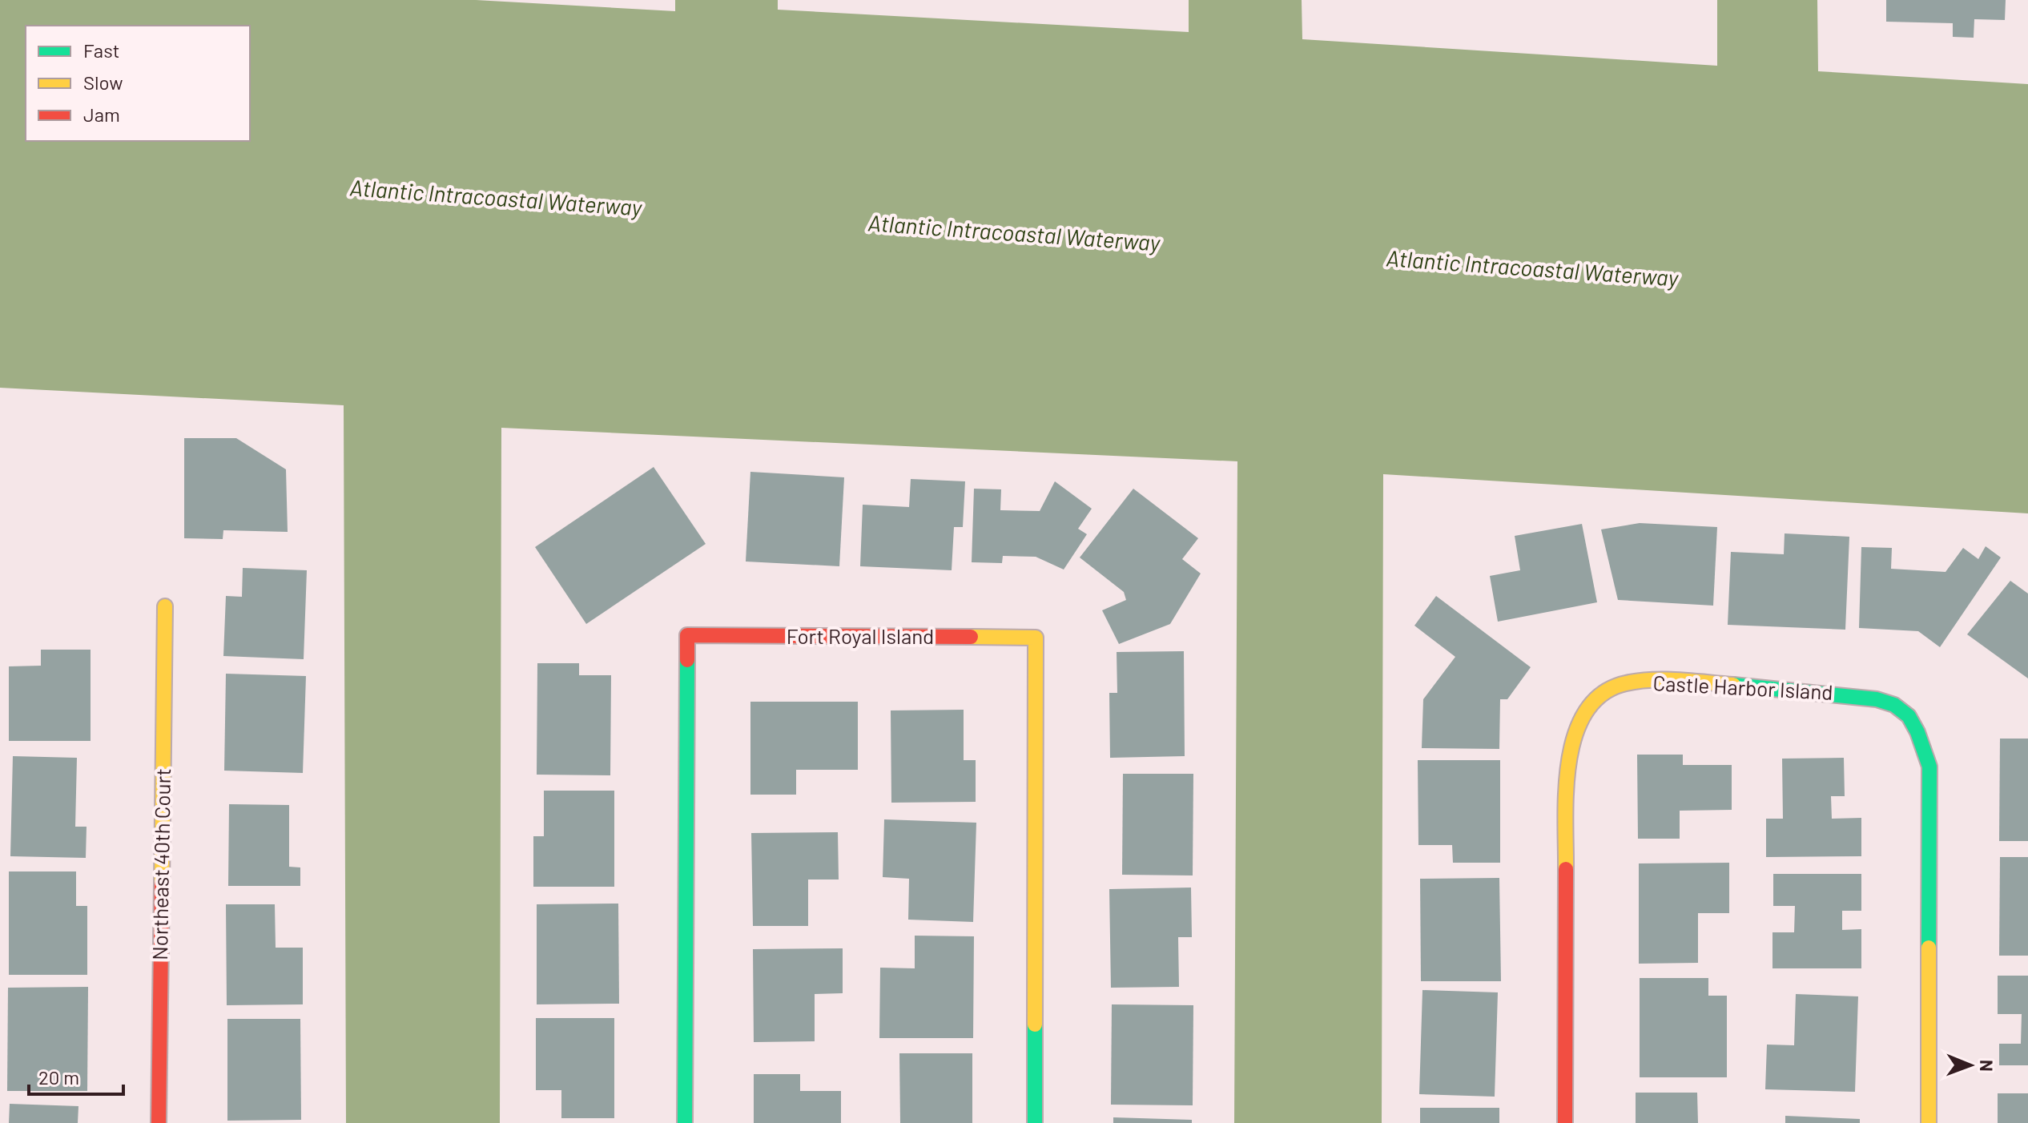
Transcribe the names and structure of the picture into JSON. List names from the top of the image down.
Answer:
{
  "streets": {
    "street": ["Fort Royal Island", "Castle Harbor Island", "Northeast 40th Court"]
  },
  "water": ["Atlantic Intracoastal Waterway"],
  "legend": ["Fast", "Slow", "Jam"],
  "scale_bar": "20 m",
  "north": "right"
}
